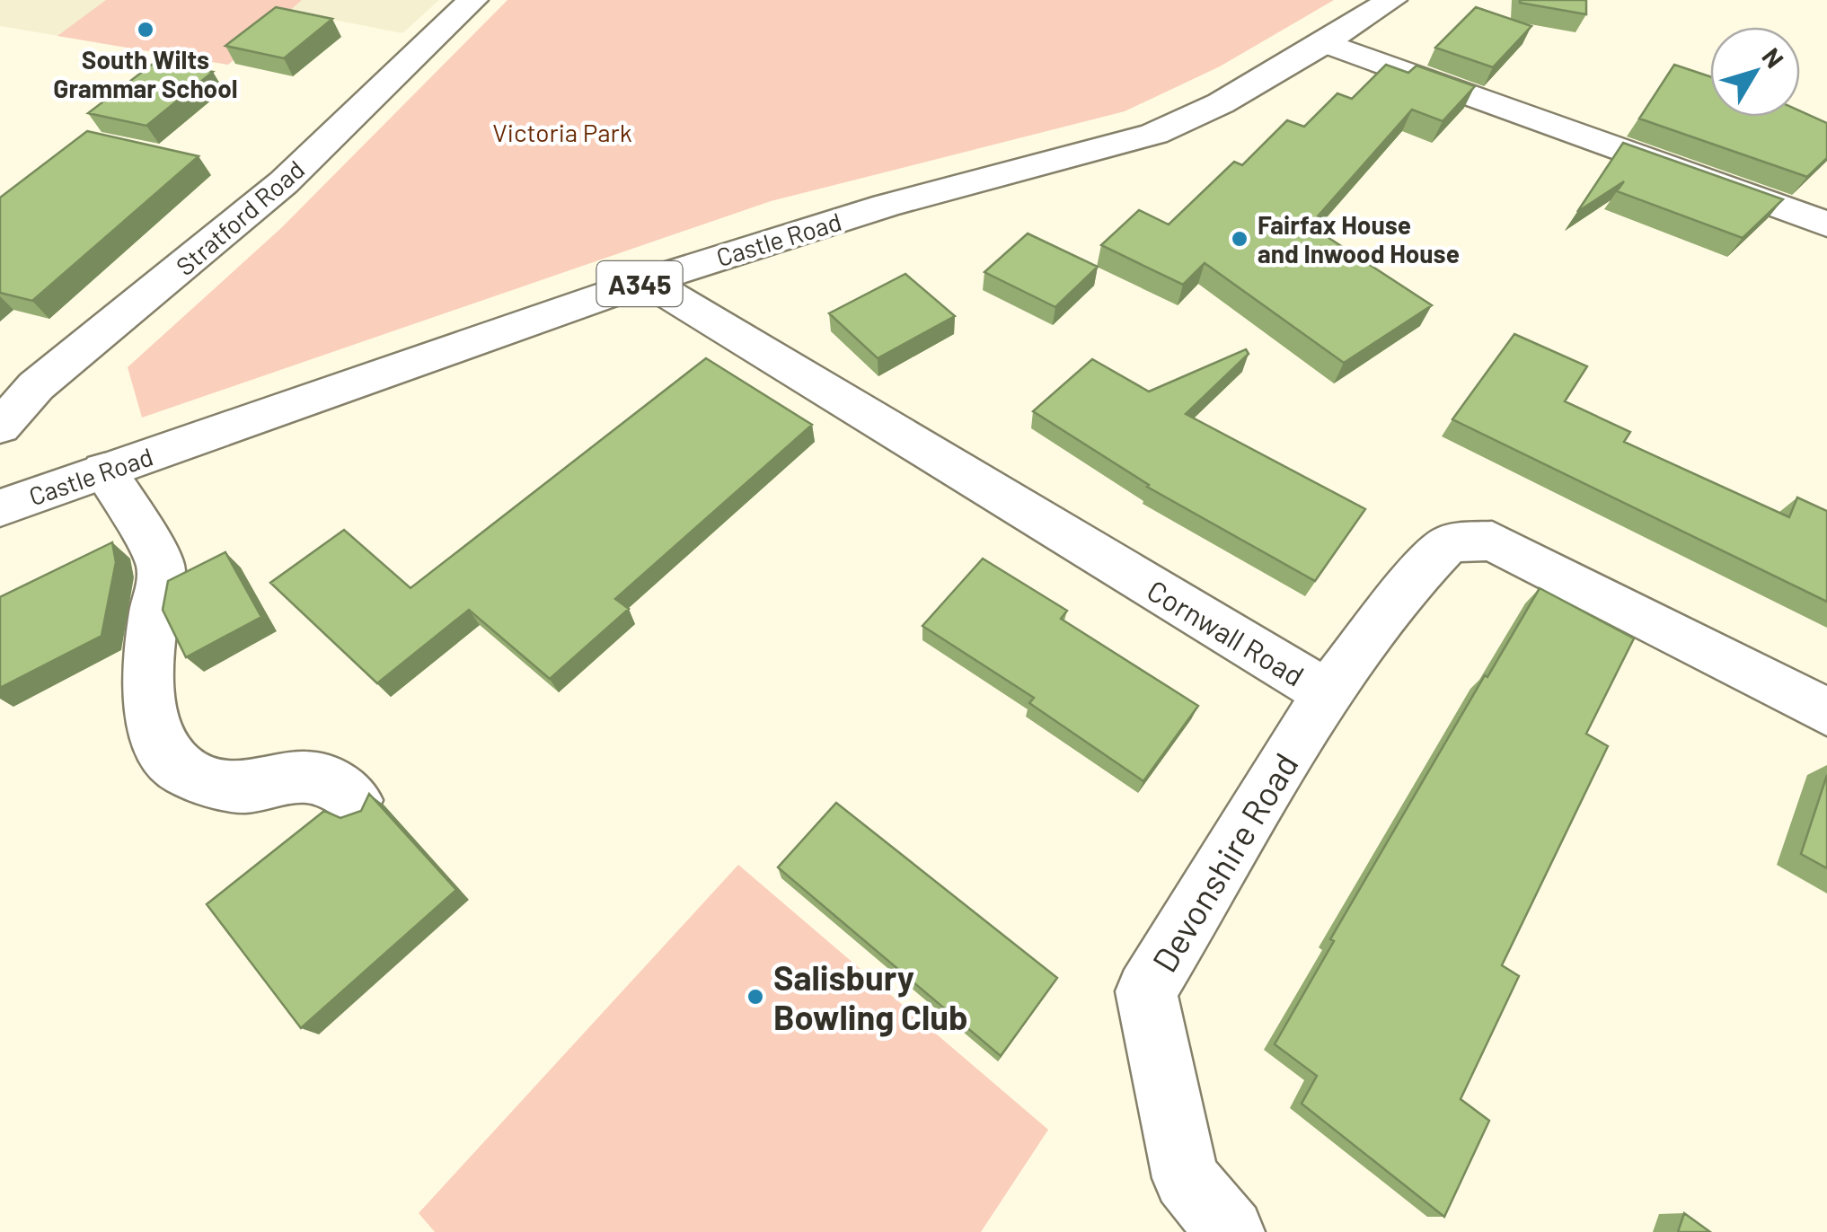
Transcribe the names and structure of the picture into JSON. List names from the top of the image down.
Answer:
{
  "streets": {
    "street": [
      "Stratford Road",
      "Castle Road",
      "A345",
      "Cornwall Road",
      "Devonshire Road"
    ]
  },
  "crossings": [
    ["Castle Road", "Cornwall Road"],
    ["Cornwall Road", "Devonshire Road"]
  ],
  "parks": ["Victoria Park"],
  "places": ["South Wilts Grammar School", "Fairfax House and Inwood House", "Salisbury Bowling Club"],
  "north": "top right"
}
